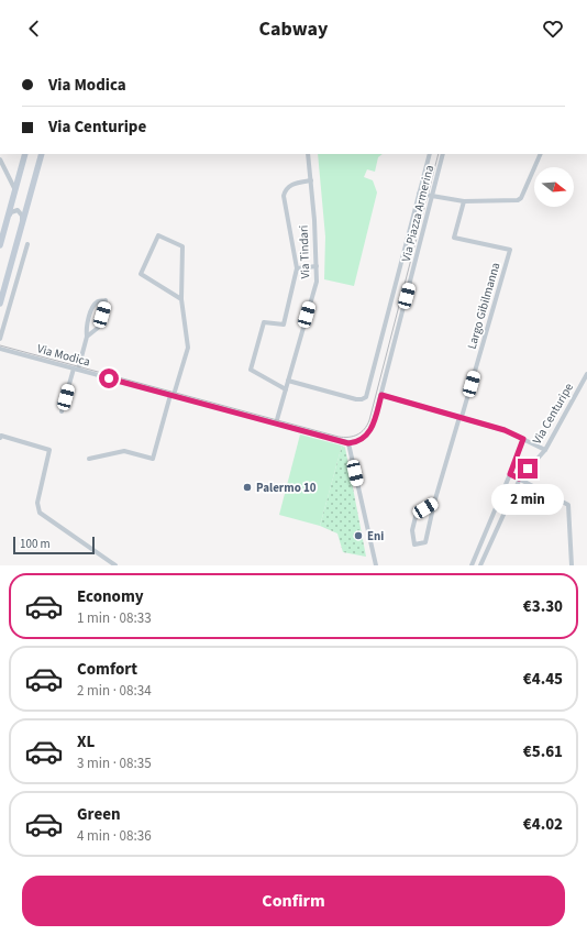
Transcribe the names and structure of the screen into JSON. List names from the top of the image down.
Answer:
{
  "streets": {
    "street": [
      "Via Piazza Armerina",
      "Via Tindari",
      "Largo Gibilmanna",
      "Via Modica",
      "Via Centuripe"
    ]
  },
  "crossings": [
    ["Via Piazza Armerina", "Via Tindari"],
    ["Via Piazza Armerina", "Via Modica"],
    ["Via Tindari", "Via Modica"]
  ],
  "places": ["Palermo 10", "Eni"],
  "scale_bar": "100 m",
  "north": "right",
  "page": {
    "header": "Cabway",
    "banner": ["Via Modica", "Via Centuripe"],
    "bubble": "2 min",
    "scale": "100 m",
    "list": [
      {
        "name": "Economy",
        "note": "1 min · 08:33",
        "value": "€3.30"
      },
      {
        "name": "Comfort",
        "note": "2 min · 08:34",
        "value": "€4.45"
      },
      {
        "name": "XL",
        "note": "3 min · 08:35",
        "value": "€5.61"
      },
      {
        "name": "Green",
        "note": "4 min · 08:36",
        "value": "€4.02"
      }
    ],
    "buttons": "Confirm"
  }
}
